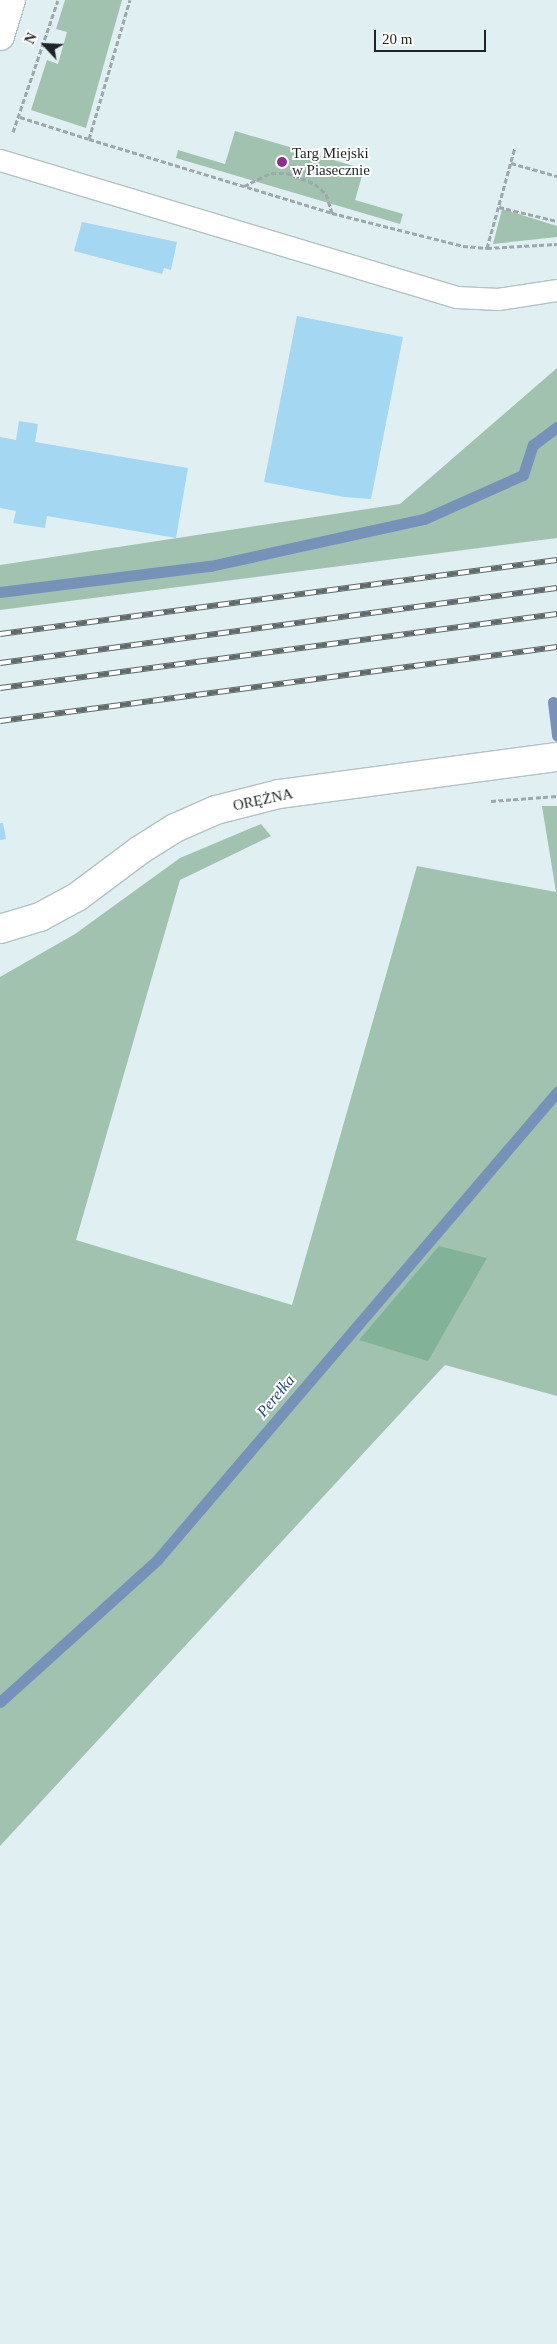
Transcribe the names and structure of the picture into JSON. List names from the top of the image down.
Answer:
{
  "streets": {
    "street": ["ORĘŻNA"]
  },
  "water": ["Perełka"],
  "places": ["Targ Miejski w Piasecznie"],
  "scale_bar": "20 m",
  "north": "top left"
}
